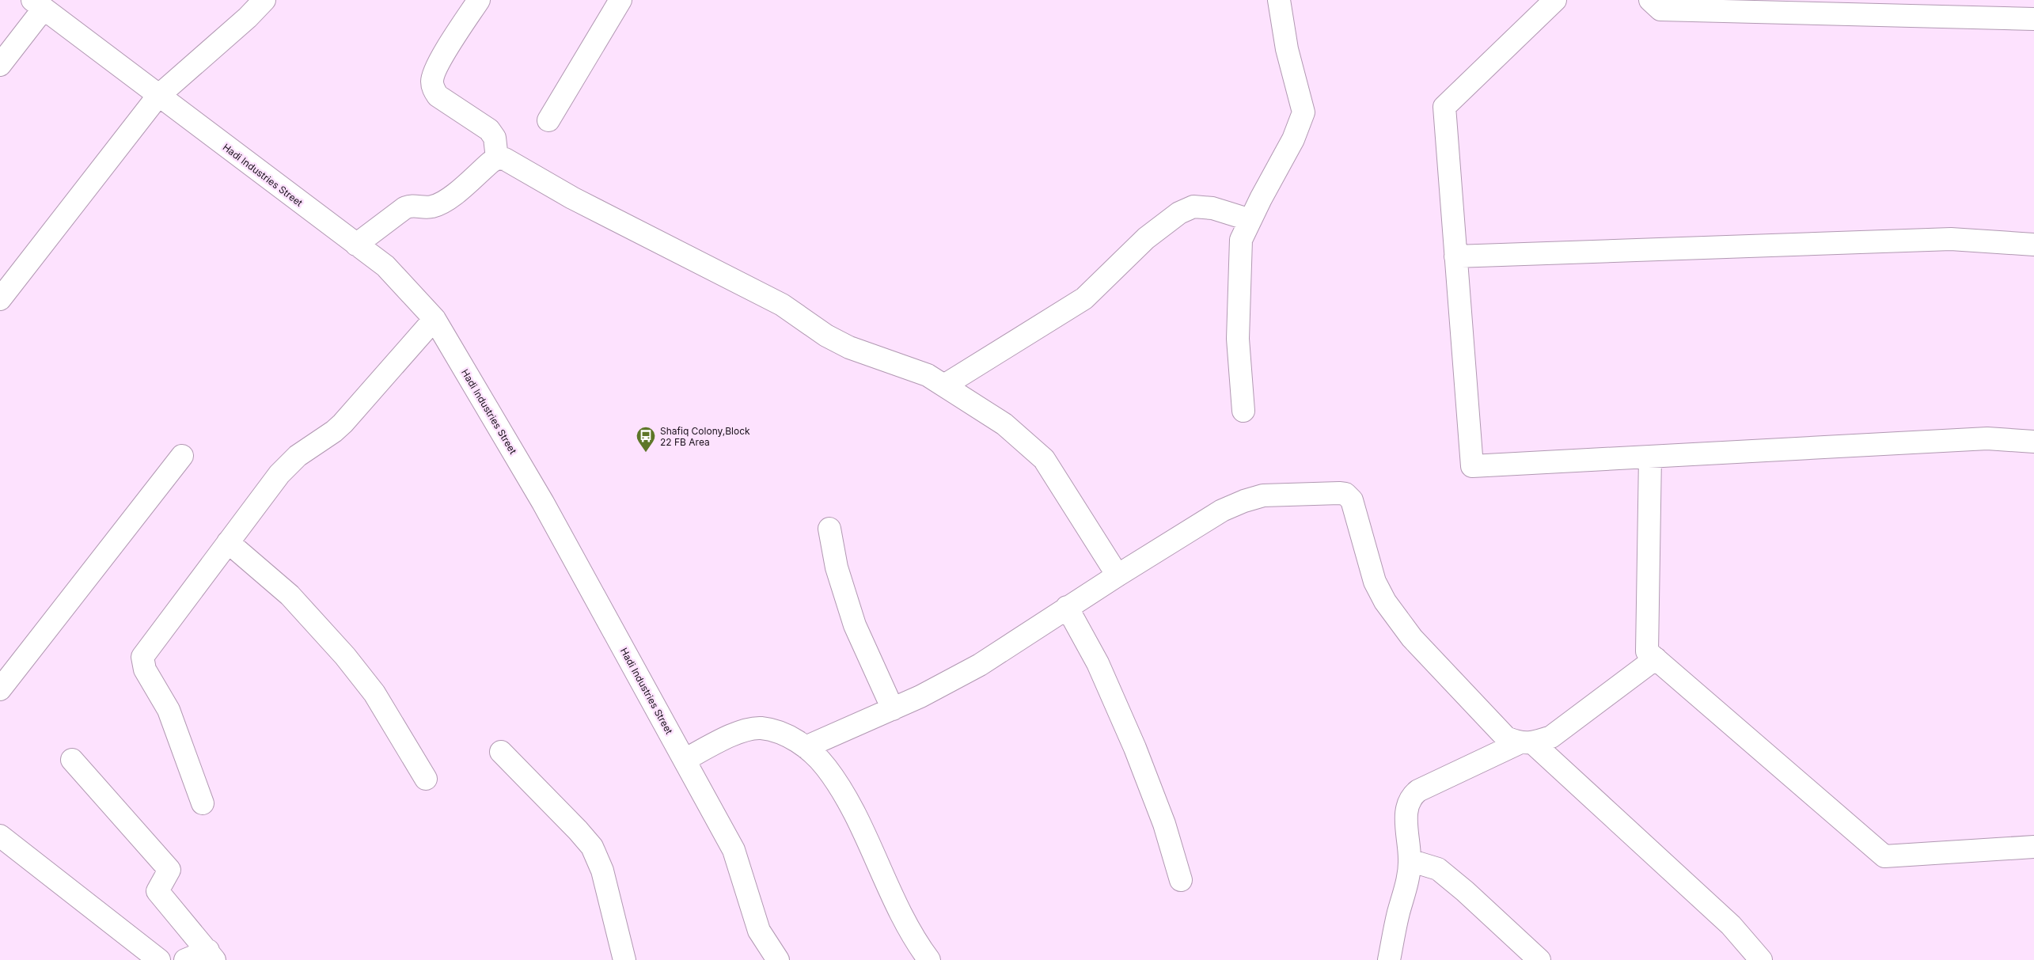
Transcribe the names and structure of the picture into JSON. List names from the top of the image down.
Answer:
{
  "streets": {
    "street": ["Hadi Industries Street"]
  },
  "places": {
    "bus stop": ["Shafiq Colony,Block 22 FB Area"]
  }
}
